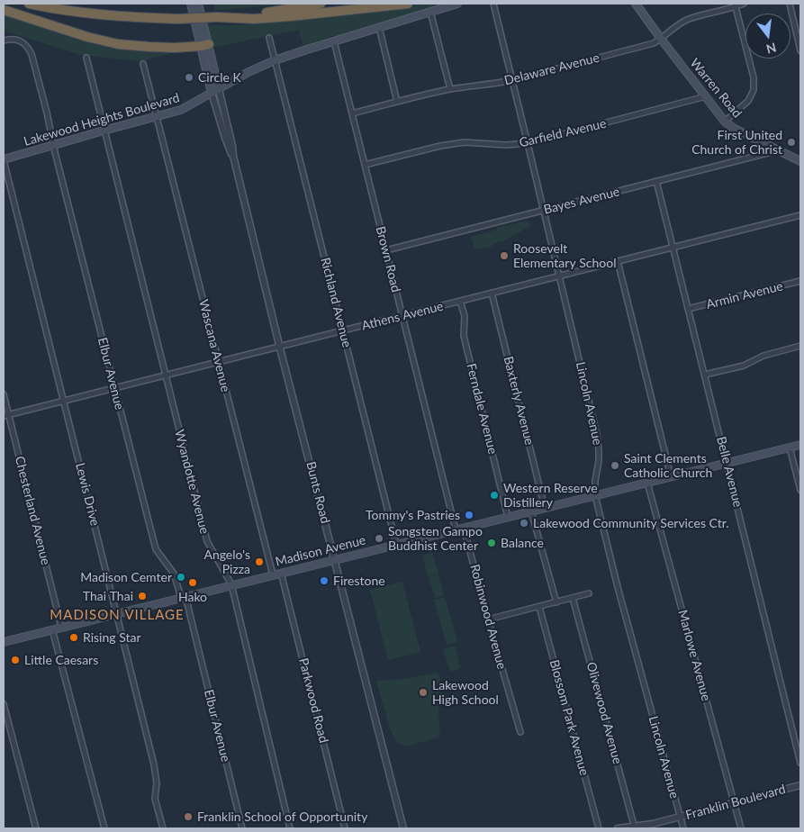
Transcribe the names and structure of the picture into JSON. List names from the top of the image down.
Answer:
{
  "streets": {
    "main road": ["Warren Road", "Lakewood Heights Boulevard", "Madison Avenue"],
    "street": [
      "Delaware Avenue",
      "Garfield Avenue",
      "Bayes Avenue",
      "Brown Road",
      "Armin Avenue",
      "Richland Avenue",
      "Athens Avenue",
      "Wascana Avenue",
      "Elbur Avenue",
      "Baxterly Avenue",
      "Lincoln Avenue",
      "Ferndale Avenue",
      "Belle Avenue",
      "Wyandotte Avenue",
      "Bunts Road",
      "Lewis Drive",
      "Chesterland Avenue",
      "Robinwood Avenue",
      "Marlowe Avenue",
      "Parkwood Road",
      "Olivewood Avenue",
      "Blossom Park Avenue",
      "Franklin Boulevard"
    ]
  },
  "crossings": [
    ["Delaware Avenue", "Warren Road"],
    ["Delaware Avenue", "Brown Road"],
    ["Delaware Avenue", "Lincoln Avenue"],
    ["Warren Road", "Garfield Avenue"],
    ["Warren Road", "Bayes Avenue"],
    ["Lakewood Heights Boulevard", "Brown Road"],
    ["Lakewood Heights Boulevard", "Richland Avenue"],
    ["Lakewood Heights Boulevard", "Wascana Avenue"],
    ["Lakewood Heights Boulevard", "Elbur Avenue"],
    ["Lakewood Heights Boulevard", "Wyandotte Avenue"],
    ["Lakewood Heights Boulevard", "Bunts Road"],
    ["Lakewood Heights Boulevard", "Lewis Drive"],
    ["Garfield Avenue", "Brown Road"],
    ["Garfield Avenue", "Lincoln Avenue"],
    ["Bayes Avenue", "Brown Road"],
    ["Bayes Avenue", "Lincoln Avenue"],
    ["Bayes Avenue", "Belle Avenue"],
    ["Brown Road", "Athens Avenue"],
    ["Brown Road", "Madison Avenue"],
    ["Armin Avenue", "Belle Avenue"],
    ["Richland Avenue", "Athens Avenue"],
    ["Richland Avenue", "Madison Avenue"],
    ["Athens Avenue", "Wascana Avenue"],
    ["Athens Avenue", "Elbur Avenue"],
    ["Athens Avenue", "Baxterly Avenue"],
    ["Athens Avenue", "Lincoln Avenue"],
    ["Athens Avenue", "Ferndale Avenue"],
    ["Athens Avenue", "Belle Avenue"],
    ["Athens Avenue", "Wyandotte Avenue"],
    ["Athens Avenue", "Bunts Road"],
    ["Athens Avenue", "Lewis Drive"],
    ["Athens Avenue", "Chesterland Avenue"],
    ["Wascana Avenue", "Madison Avenue"],
    ["Elbur Avenue", "Madison Avenue"],
    ["Baxterly Avenue", "Madison Avenue"],
    ["Lincoln Avenue", "Madison Avenue"],
    ["Lincoln Avenue", "Franklin Boulevard"],
    ["Ferndale Avenue", "Madison Avenue"],
    ["Belle Avenue", "Madison Avenue"],
    ["Wyandotte Avenue", "Madison Avenue"],
    ["Bunts Road", "Madison Avenue"],
    ["Lewis Drive", "Madison Avenue"],
    ["Chesterland Avenue", "Madison Avenue"],
    ["Madison Avenue", "Robinwood Avenue"],
    ["Madison Avenue", "Marlowe Avenue"],
    ["Madison Avenue", "Parkwood Road"],
    ["Marlowe Avenue", "Franklin Boulevard"],
    ["Olivewood Avenue", "Franklin Boulevard"]
  ],
  "districts": ["MADISON VILLAGE"],
  "places": [
    "Circle K",
    "First United Church of Christ",
    "Roosevelt Elementary School",
    "Saint Clements Catholic Church",
    "Western Reserve Distillery",
    "Tommy's Pastries",
    "Lakewood Community Services Ctr.",
    "Songsten Gampo Buddhist Center",
    "Balance",
    "Angelo's Pizza",
    "Madison Cemter",
    "Firestone",
    "Hako",
    "Thai Thai",
    "Rising Star",
    "Little Caesars",
    "Lakewood High School",
    "Franklin School of Opportunity"
  ],
  "north": "bottom"
}
